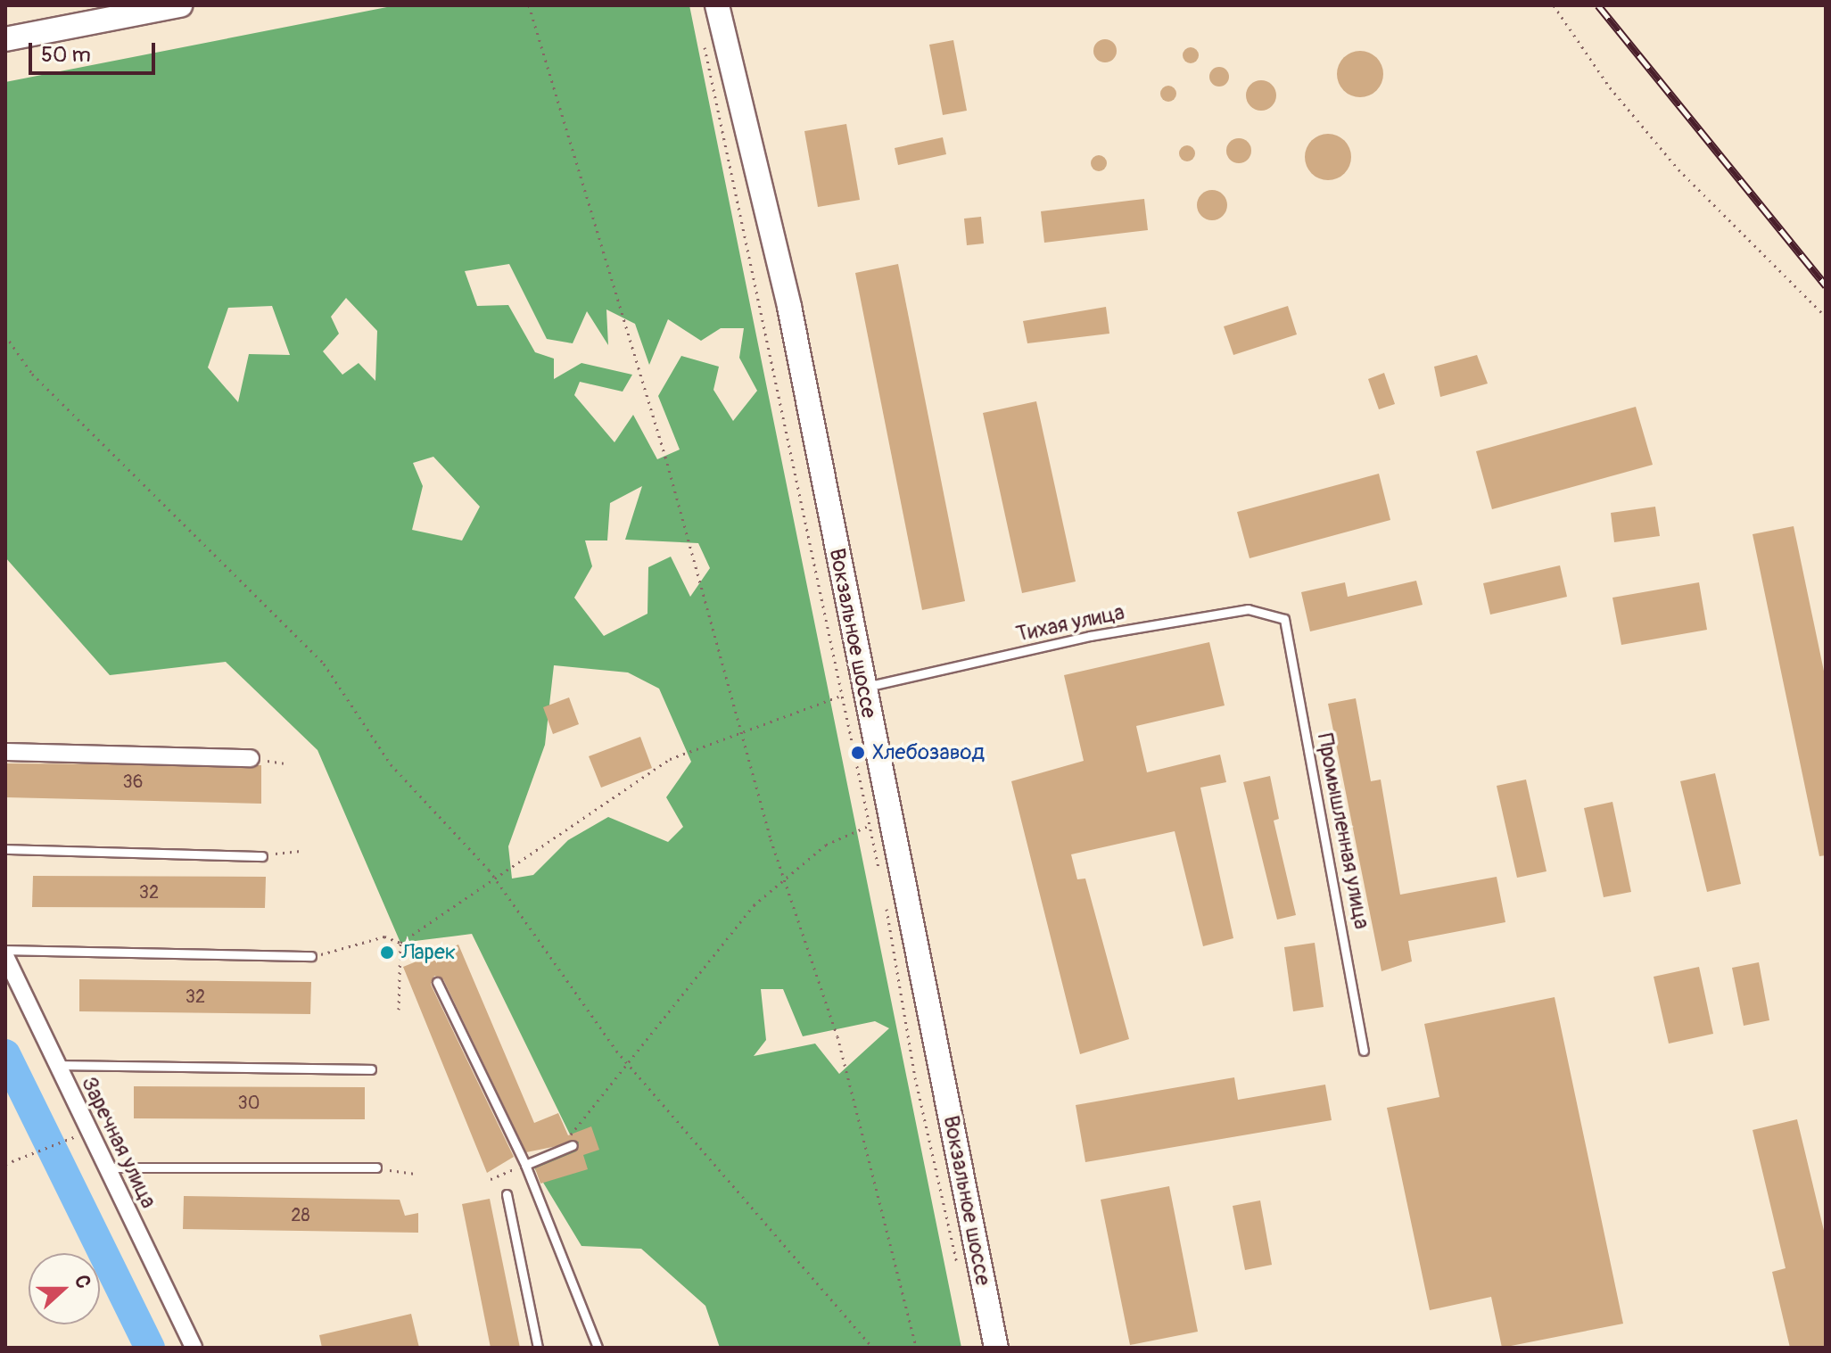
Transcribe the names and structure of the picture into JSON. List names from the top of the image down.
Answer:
{
  "streets": {
    "main road": ["Вокзальное шоссе"],
    "street": ["Заречная улица"],
    "lane": ["Тихая улица", "Промышленная улица"]
  },
  "crossings": [
    ["Тихая улица", "Вокзальное шоссе"],
    ["Тихая улица", "Промышленная улица"]
  ],
  "places": ["Хлебозавод", "Ларек"],
  "house_numbers": [
    "36",
    "32",
    "32",
    "30",
    "28"
  ],
  "scale_bar": "50 m",
  "north": "right"
}
